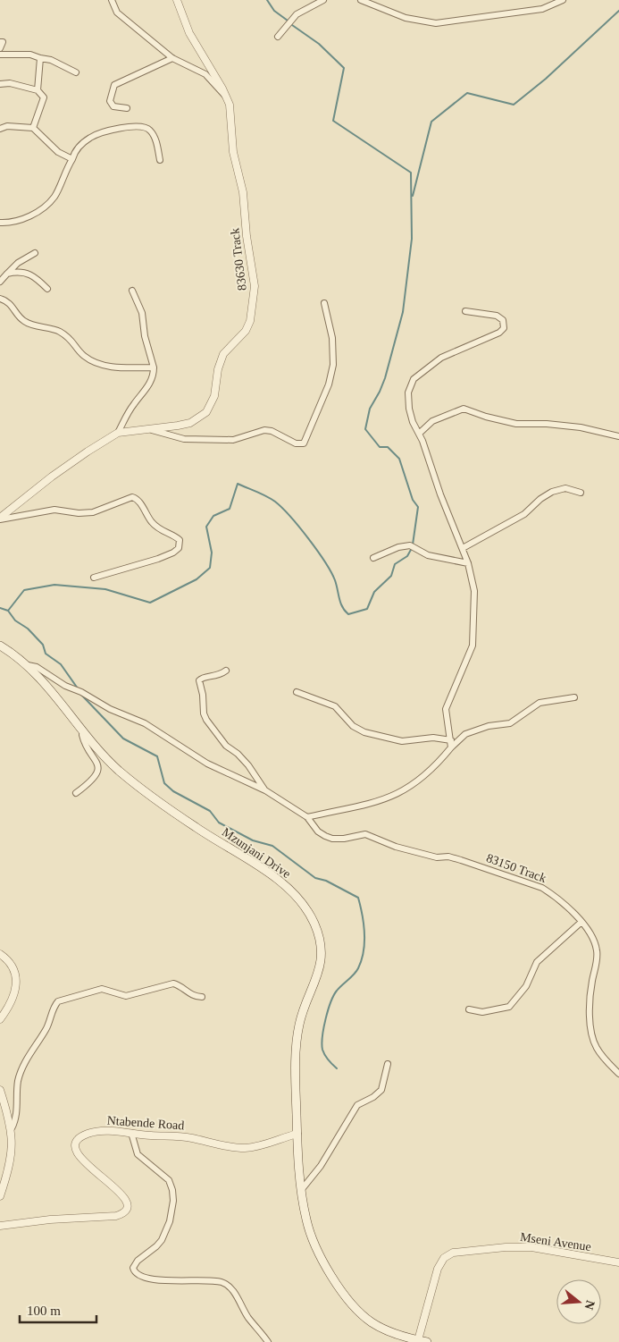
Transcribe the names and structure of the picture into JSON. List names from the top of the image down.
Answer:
{
  "streets": {
    "main road": ["Mzunjani Drive"],
    "street": [
      "83630 Track",
      "83150 Track",
      "Ntabende Road",
      "Mseni Avenue"
    ]
  },
  "crossings": [
    ["Mzunjani Drive", "83150 Track"],
    ["Mzunjani Drive", "Ntabende Road"],
    ["Mzunjani Drive", "Mseni Avenue"]
  ],
  "scale_bar": "100 m",
  "north": "right"
}
